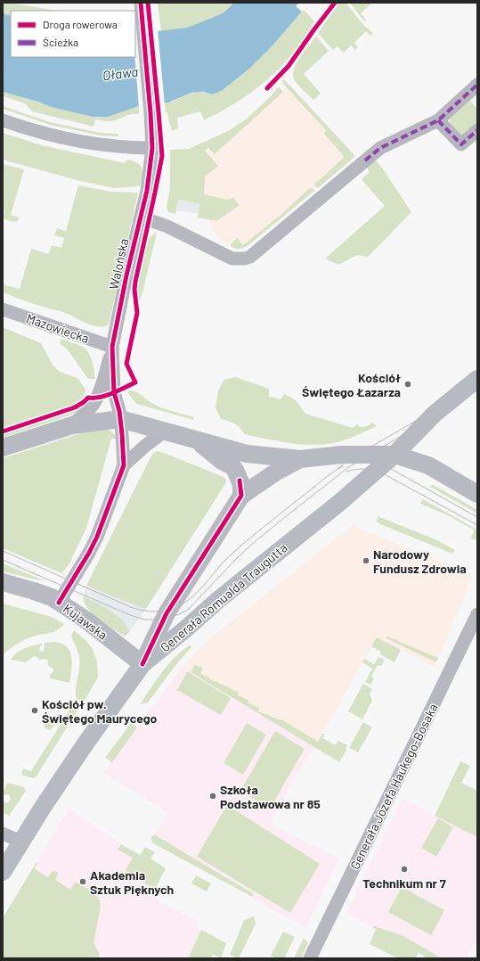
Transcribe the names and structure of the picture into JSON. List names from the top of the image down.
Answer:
{
  "streets": {
    "main road": ["Generała Romualda Traugutta", "Kujawska"],
    "street": ["Walońska", "Mazowiecka", "Generała Józefa Haukego-Bosaka"]
  },
  "crossings": [
    ["Walońska", "Mazowiecka"],
    ["Generała Romualda Traugutta", "Kujawska"]
  ],
  "water": ["Oława"],
  "places": [
    "Kościół Świętego Łazarza",
    "Narodowy Fundusz Zdrowia",
    "Kościół pw. Świętego Maurycego",
    "Szkoła Podstawowa nr 85",
    "Technikum nr 7",
    "Akademia Sztuk Pięknych"
  ],
  "legend": ["Droga rowerowa", "Ścieżka"]
}
